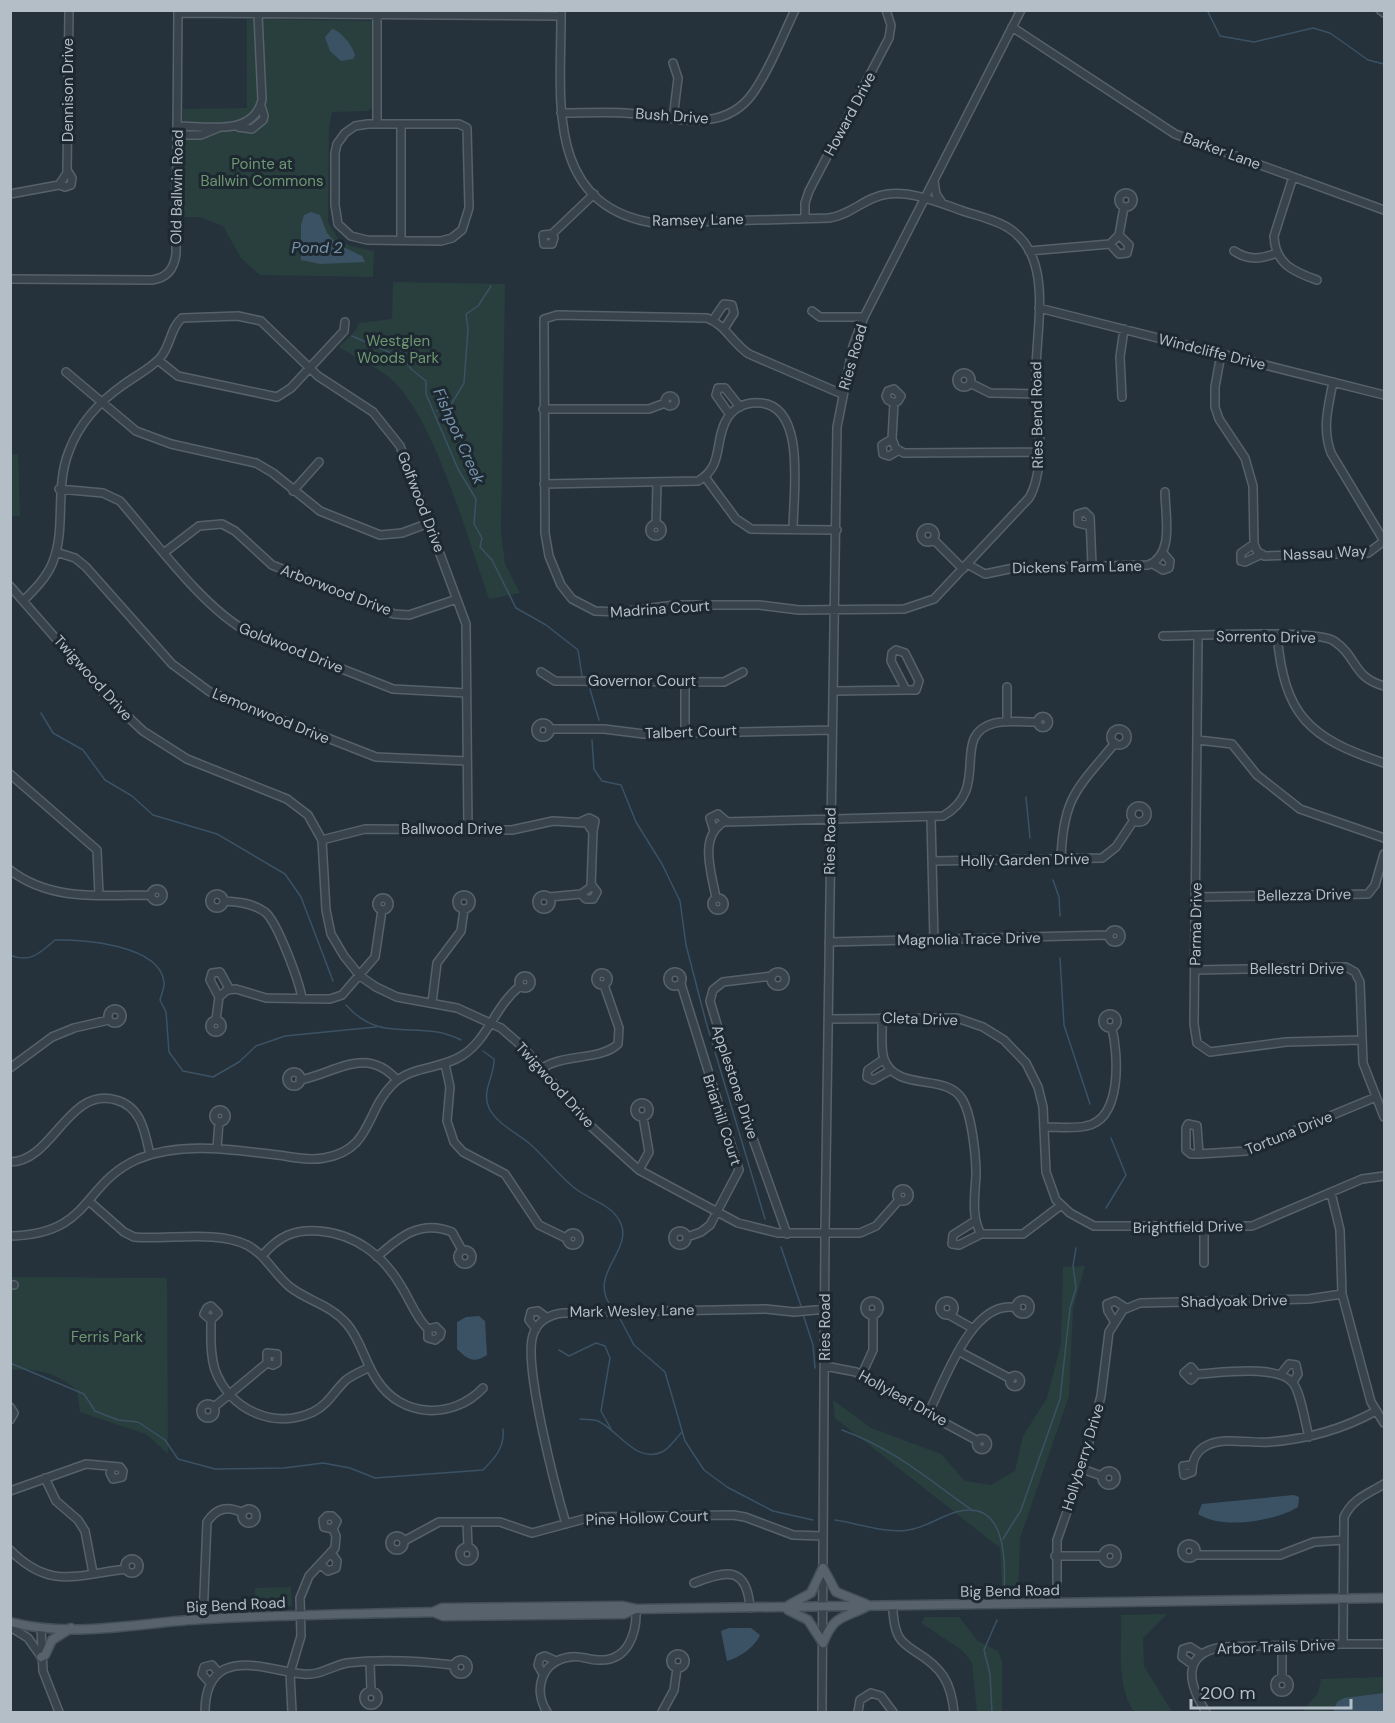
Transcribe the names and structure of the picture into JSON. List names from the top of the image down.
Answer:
{
  "streets": {
    "main road": ["Big Bend Road"],
    "street": [
      "Dennison Drive",
      "Howard Drive",
      "Bush Drive",
      "Barker Lane",
      "Old Ballwin Road",
      "Ramsey Lane",
      "Windcliffe Drive",
      "Ries Road",
      "Ries Bend Road",
      "Golfwood Drive",
      "Nassau Way",
      "Dickens Farm Lane",
      "Arborwood Drive",
      "Madrina Court",
      "Sorrento Drive",
      "Goldwood Drive",
      "Twigwood Drive",
      "Governor Court",
      "Lemonwood Drive",
      "Talbert Court",
      "Ballwood Drive",
      "Holly Garden Drive",
      "Bellezza Drive",
      "Parma Drive",
      "Magnolia Trace Drive",
      "Bellestri Drive",
      "Cleta Drive",
      "Applestone Drive",
      "Briarhill Court",
      "Tortuna Drive",
      "Brightfield Drive",
      "Shadyoak Drive",
      "Mark Wesley Lane",
      "Hollyleaf Drive",
      "Hollyberry Drive",
      "Pine Hollow Court",
      "Arbor Trails Drive"
    ]
  },
  "crossings": [
    ["Howard Drive", "Ramsey Lane"],
    ["Bush Drive", "Ramsey Lane"],
    ["Barker Lane", "Ries Road"],
    ["Ramsey Lane", "Ries Road"],
    ["Ramsey Lane", "Ries Bend Road"],
    ["Windcliffe Drive", "Ries Bend Road"],
    ["Windcliffe Drive", "Nassau Way"],
    ["Ries Road", "Ries Bend Road"],
    ["Ries Road", "Madrina Court"],
    ["Ries Road", "Twigwood Drive"],
    ["Ries Road", "Talbert Court"],
    ["Ries Road", "Magnolia Trace Drive"],
    ["Ries Road", "Cleta Drive"],
    ["Ries Road", "Mark Wesley Lane"],
    ["Ries Road", "Hollyleaf Drive"],
    ["Ries Road", "Pine Hollow Court"],
    ["Ries Road", "Big Bend Road"],
    ["Ries Bend Road", "Dickens Farm Lane"],
    ["Ries Bend Road", "Madrina Court"],
    ["Golfwood Drive", "Arborwood Drive"],
    ["Golfwood Drive", "Goldwood Drive"],
    ["Golfwood Drive", "Lemonwood Drive"],
    ["Golfwood Drive", "Ballwood Drive"],
    ["Arborwood Drive", "Goldwood Drive"],
    ["Sorrento Drive", "Parma Drive"],
    ["Twigwood Drive", "Ballwood Drive"],
    ["Twigwood Drive", "Applestone Drive"],
    ["Twigwood Drive", "Briarhill Court"],
    ["Bellezza Drive", "Parma Drive"],
    ["Parma Drive", "Bellestri Drive"],
    ["Bellestri Drive", "Tortuna Drive"],
    ["Cleta Drive", "Brightfield Drive"],
    ["Shadyoak Drive", "Hollyberry Drive"],
    ["Hollyberry Drive", "Big Bend Road"],
    ["Big Bend Road", "Arbor Trails Drive"]
  ],
  "water": ["Pond 2", "Fishpot Creek"],
  "parks": ["Pointe at Ballwin Commons", "Westglen Woods Park", "Ferris Park"],
  "scale_bar": "200 m"
}
